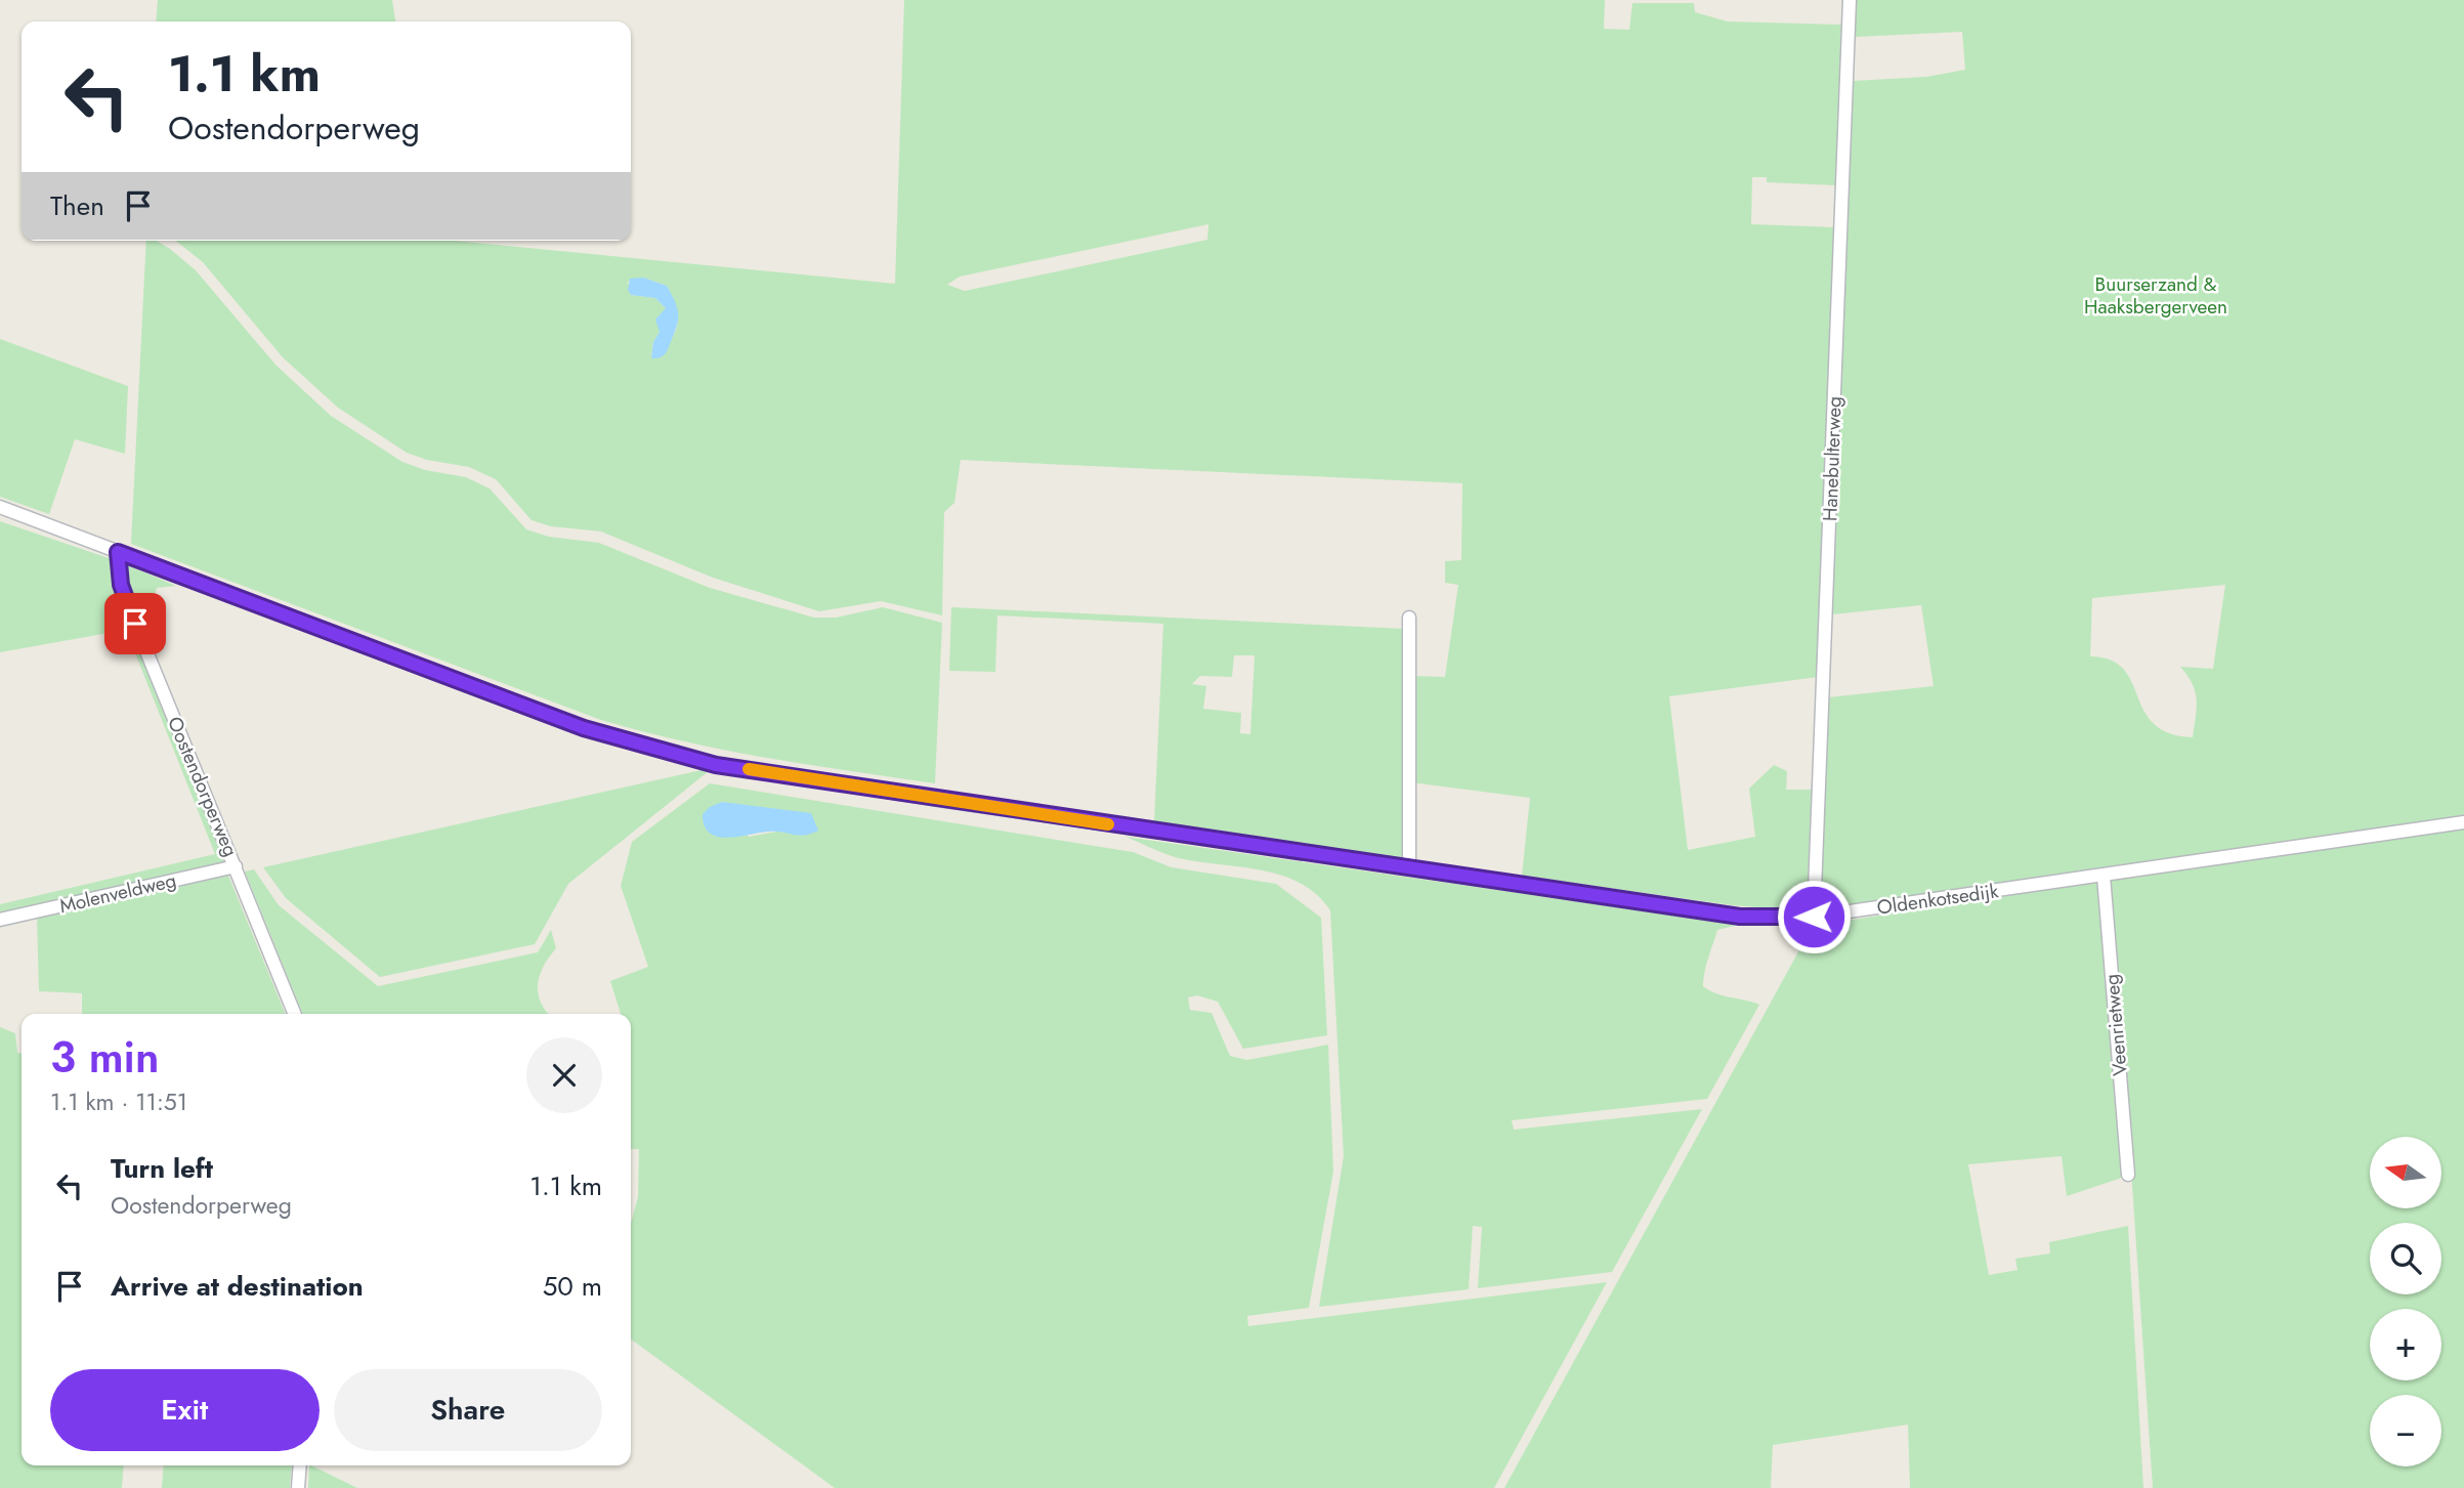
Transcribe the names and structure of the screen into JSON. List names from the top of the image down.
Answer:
{
  "streets": {
    "street": [
      "Hanebulterweg",
      "Oostendorperweg",
      "Molenveldweg",
      "Oldenkotsedijk",
      "Veenrietweg"
    ]
  },
  "crossings": [
    ["Hanebulterweg", "Oldenkotsedijk"],
    ["Oostendorperweg", "Molenveldweg"],
    ["Oostendorperweg", "Oldenkotsedijk"],
    ["Oldenkotsedijk", "Veenrietweg"]
  ],
  "parks": ["Buurserzand & Haaksbergerveen"],
  "north": "left",
  "page": {
    "turn": ["1.1 km", "Oostendorperweg"],
    "then": "Then",
    "heading": ["3 min", "1.1 km · 11:51"],
    "list": [
      {
        "name": "Turn left",
        "note": "Oostendorperweg",
        "value": "1.1 km"
      },
      {
        "name": "Arrive at destination",
        "value": "50 m"
      }
    ],
    "map_buttons": ["+", "−"],
    "buttons": ["Exit", "Share"]
  }
}
